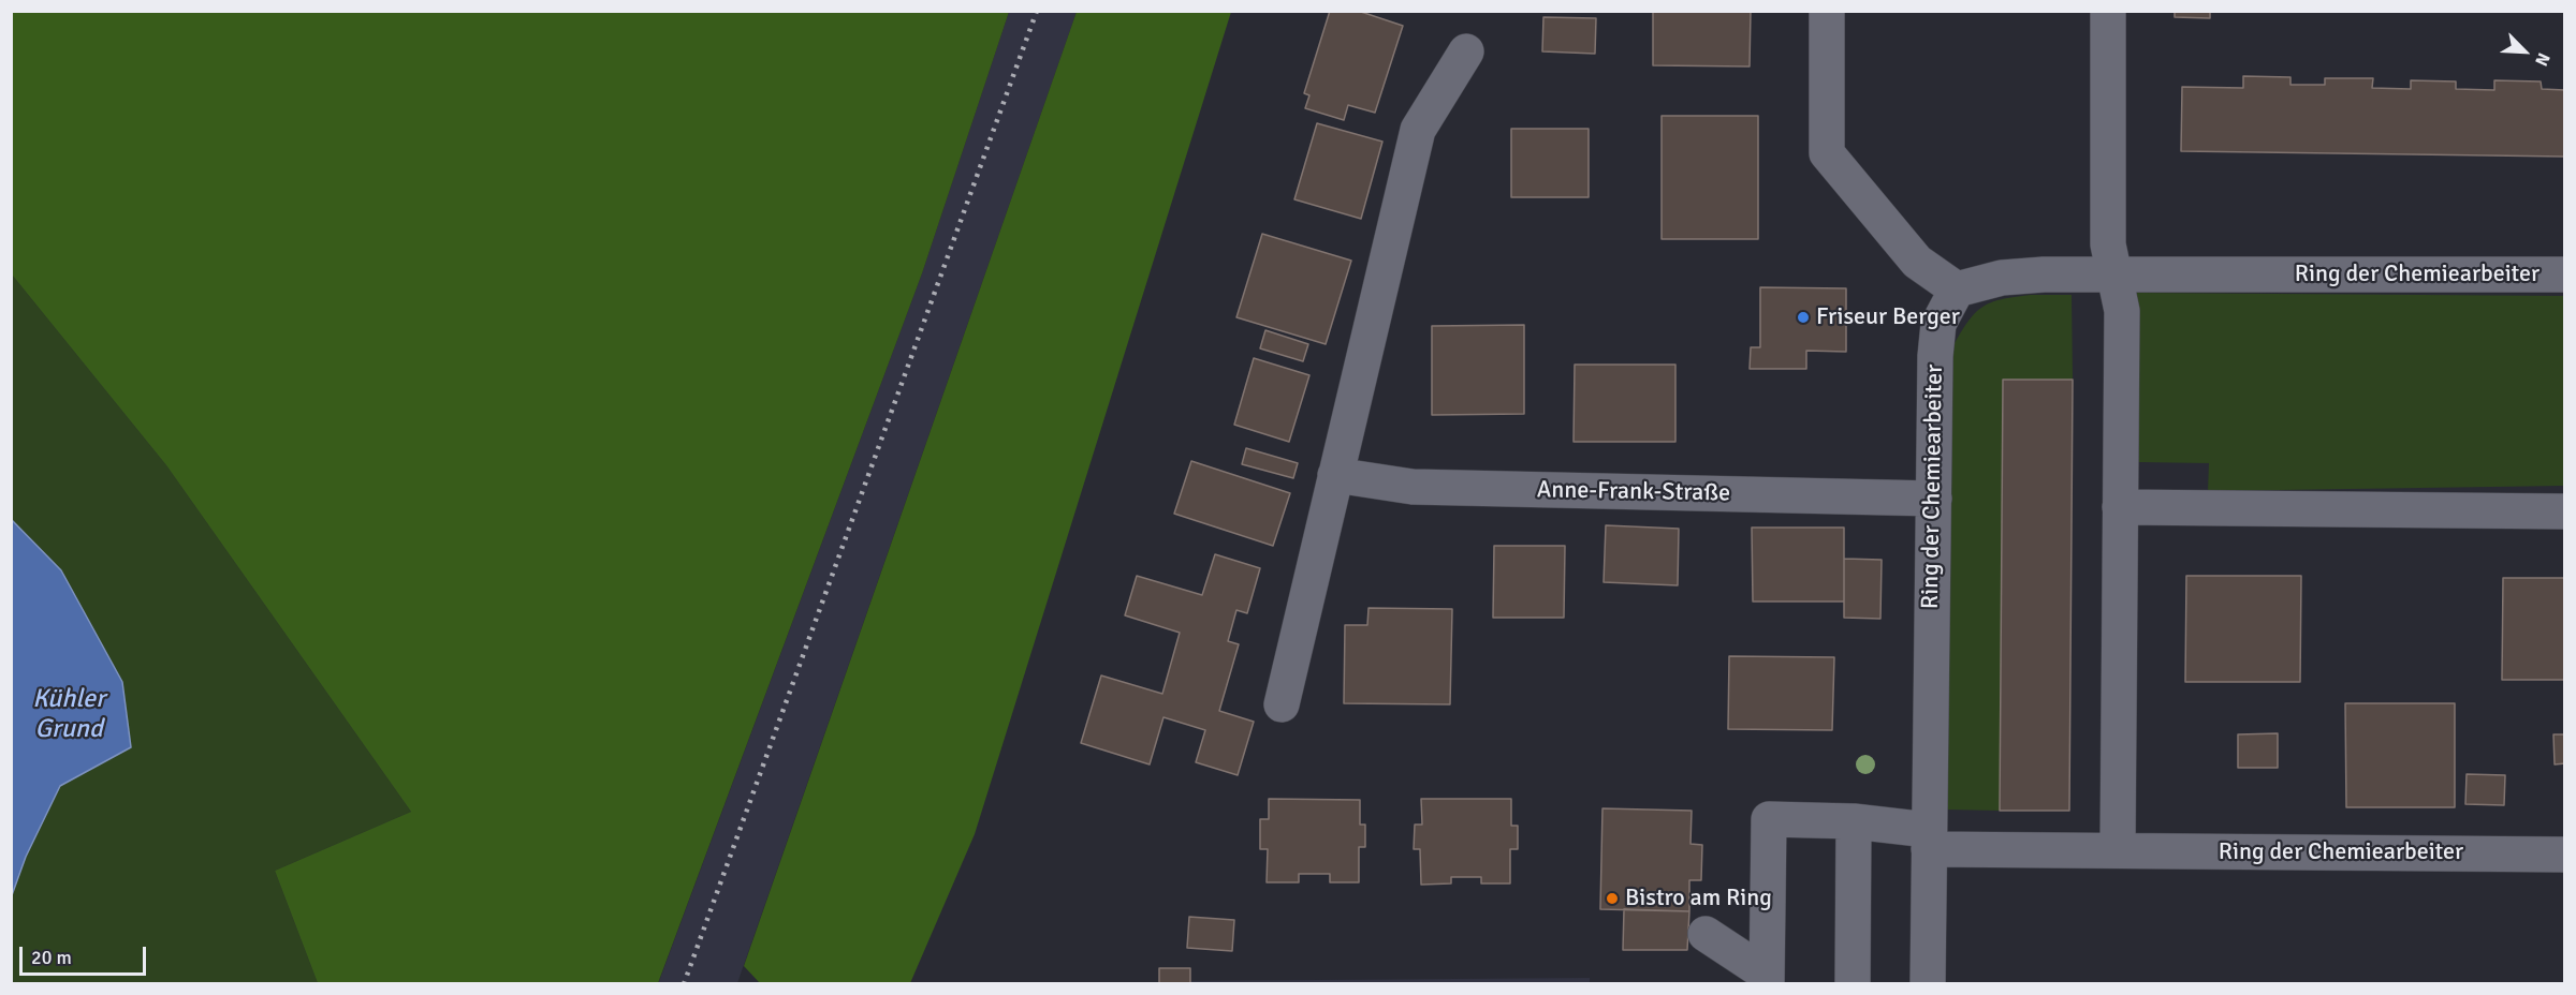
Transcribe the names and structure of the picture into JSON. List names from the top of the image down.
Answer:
{
  "streets": {
    "street": ["Ring der Chemiearbeiter", "Anne-Frank-Straße"]
  },
  "crossings": [
    ["Ring der Chemiearbeiter", "Anne-Frank-Straße"]
  ],
  "water": ["Kühler Grund"],
  "places": ["Friseur Berger", "Bistro am Ring"],
  "scale_bar": "20 m",
  "north": "bottom right"
}
